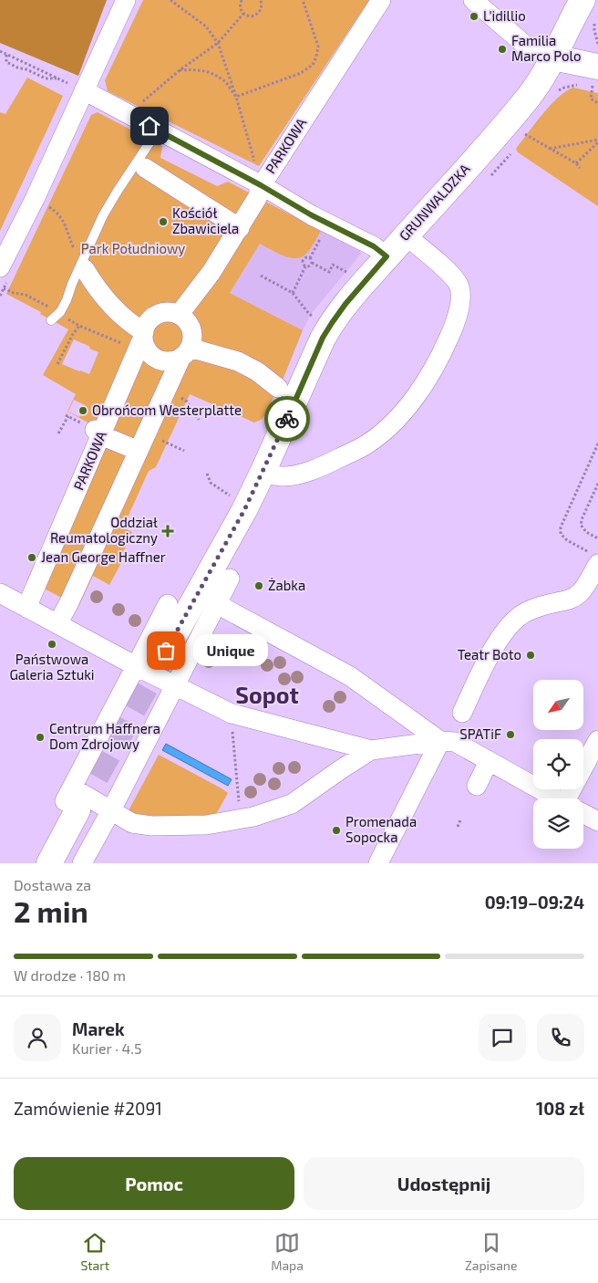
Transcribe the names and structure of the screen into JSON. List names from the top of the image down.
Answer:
{
  "streets": {
    "street": ["PARKOWA", "GRUNWALDZKA"]
  },
  "districts": ["Sopot"],
  "parks": ["Park Południowy"],
  "places": {
    "other": [
      "L'idillio",
      "Familia Marco Polo",
      "Kościół Zbawiciela",
      "Obrońcom Westerplatte",
      "Jean George Haffner",
      "Żabka",
      "Państwowa Galeria Sztuki",
      "Unique",
      "Teatr Boto",
      "SPATiF",
      "Centrum Haffnera Dom Zdrojowy",
      "Promenada Sopocka"
    ],
    "health": ["Oddział Reumatologiczny"]
  },
  "north": "bottom left",
  "page": {
    "bubble": "Unique",
    "heading": ["2 min", "Dostawa za", "09:19–09:24"],
    "panel": [
      "Marek",
      "Kurier · 4.5",
      "Zamówienie #2091",
      "108 zł"
    ],
    "bar": "W drodze · 180 m",
    "buttons": ["Pomoc", "Udostępnij"],
    "tabs": ["Start", "Mapa", "Zapisane"]
  }
}
